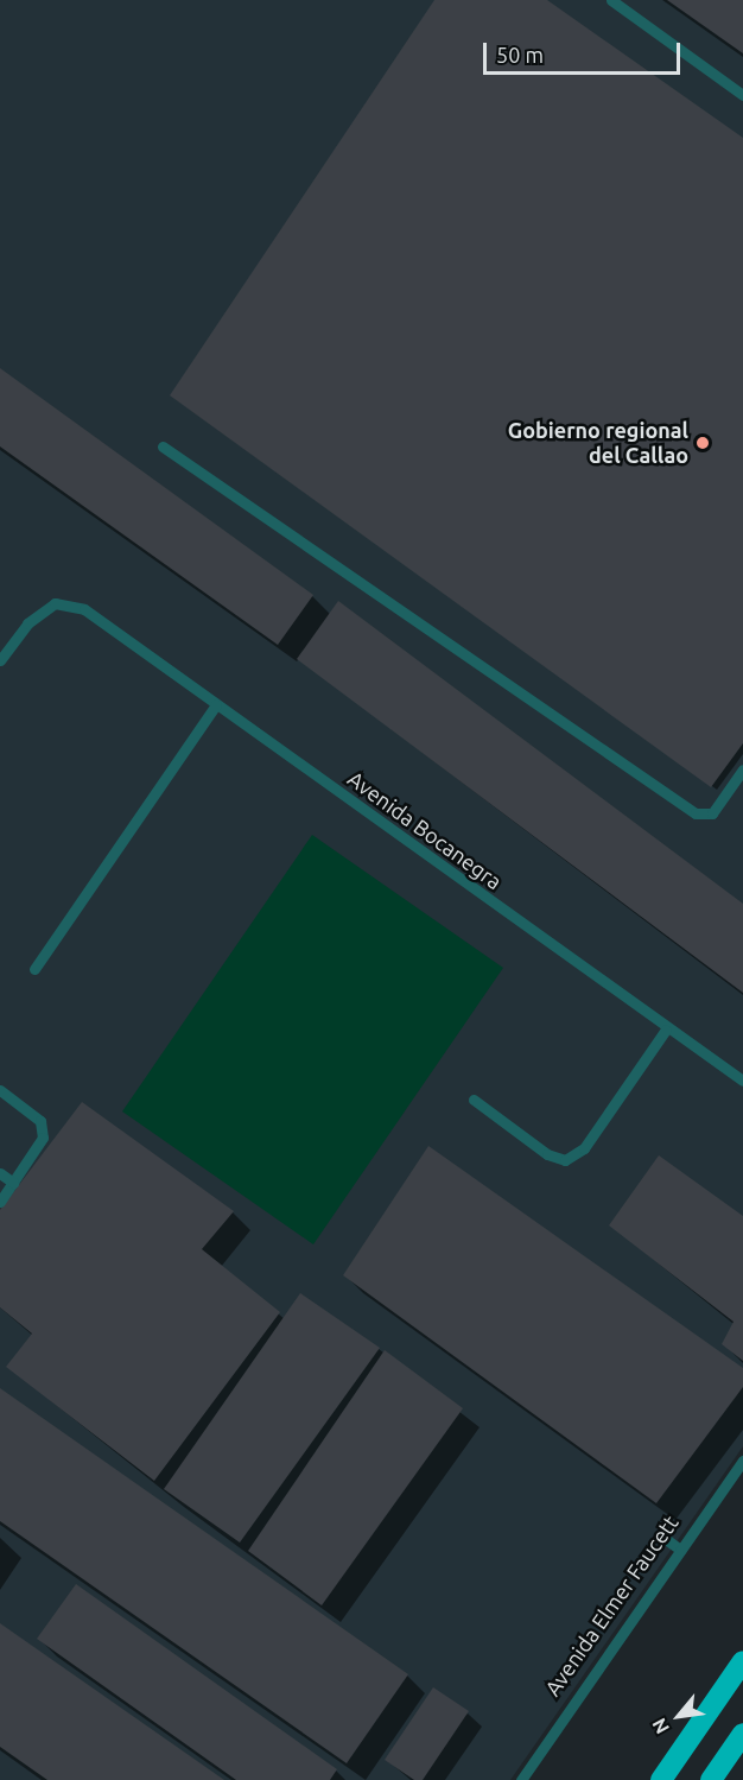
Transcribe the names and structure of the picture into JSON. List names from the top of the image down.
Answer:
{
  "streets": {
    "lane": ["Avenida Bocanegra", "Avenida Elmer Faucett"]
  },
  "places": ["Gobierno regional del Callao"],
  "scale_bar": "50 m",
  "north": "bottom left"
}
